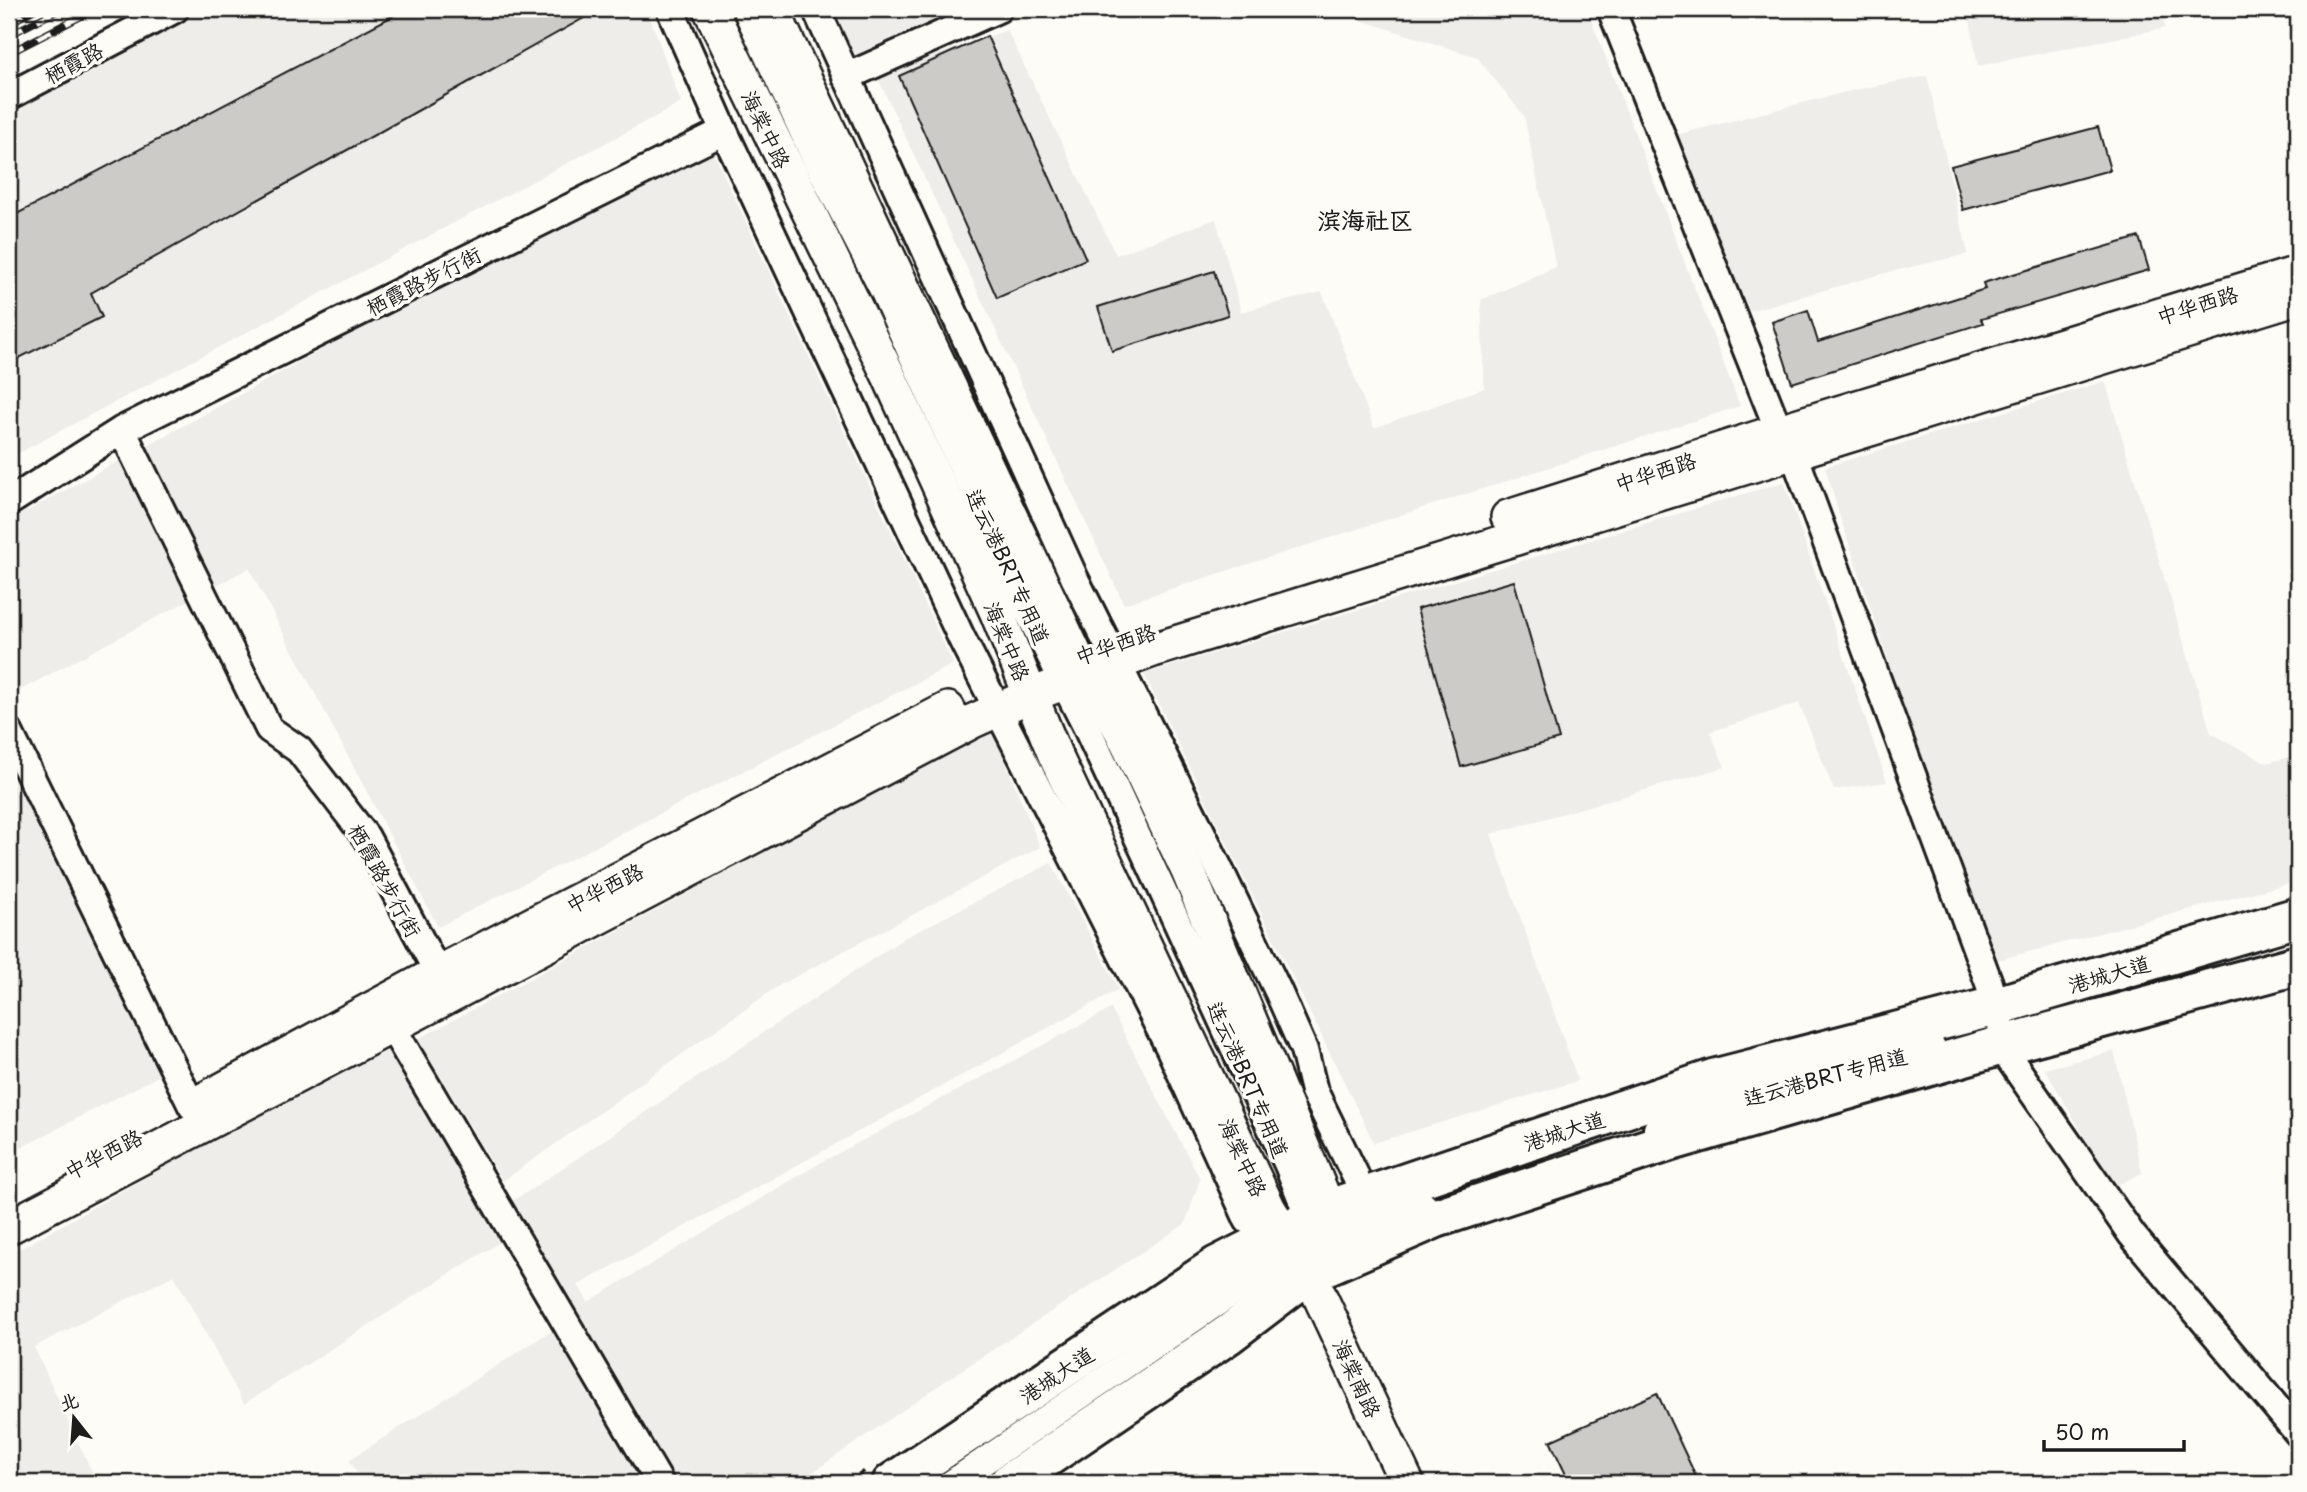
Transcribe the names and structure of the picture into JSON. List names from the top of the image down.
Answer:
{
  "streets": {
    "highway": ["港城大道"],
    "main road": ["海棠中路", "中华西路", "海棠南路"],
    "street": ["栖霞路", "栖霞路步行街", "连云港BRT专用道"]
  },
  "crossings": [
    ["海棠中路", "中华西路"],
    ["海棠中路", "港城大道"],
    ["海棠中路", "海棠南路"],
    ["栖霞路步行街", "中华西路"],
    ["中华西路", "连云港BRT专用道"],
    ["港城大道", "海棠南路"]
  ],
  "districts": ["滨海社区"],
  "scale_bar": "50 m",
  "north": "top"
}
